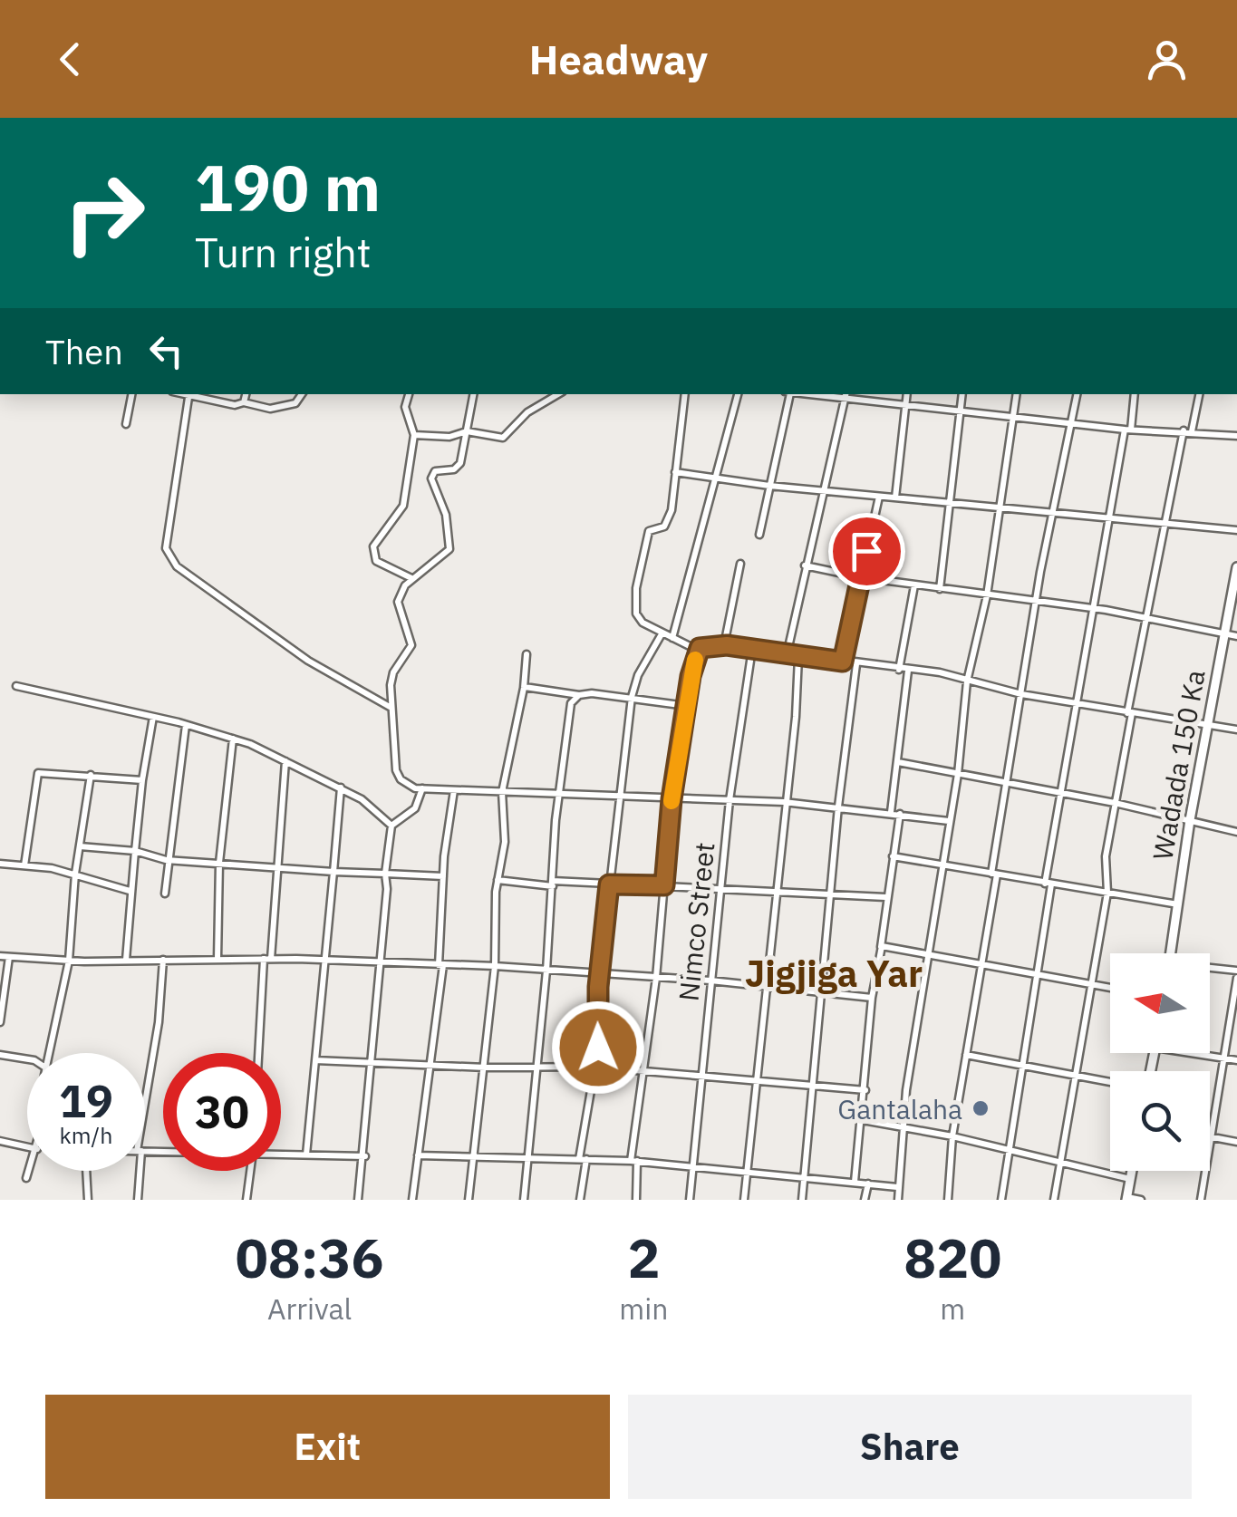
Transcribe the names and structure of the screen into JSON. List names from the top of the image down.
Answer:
{
  "streets": {
    "street": ["Wadada 150 Ka", "Nimco Street"]
  },
  "districts": ["Jigjiga Yar"],
  "places": ["Gantalaha"],
  "north": "left",
  "page": {
    "header": "Headway",
    "turn": ["190 m", "Turn right"],
    "then": "Then",
    "speed": "19 km/h",
    "limit": "30",
    "eta": [
      "08:36",
      "Arrival",
      "2",
      "min",
      "820",
      "m"
    ],
    "buttons": ["Exit", "Share"]
  }
}
